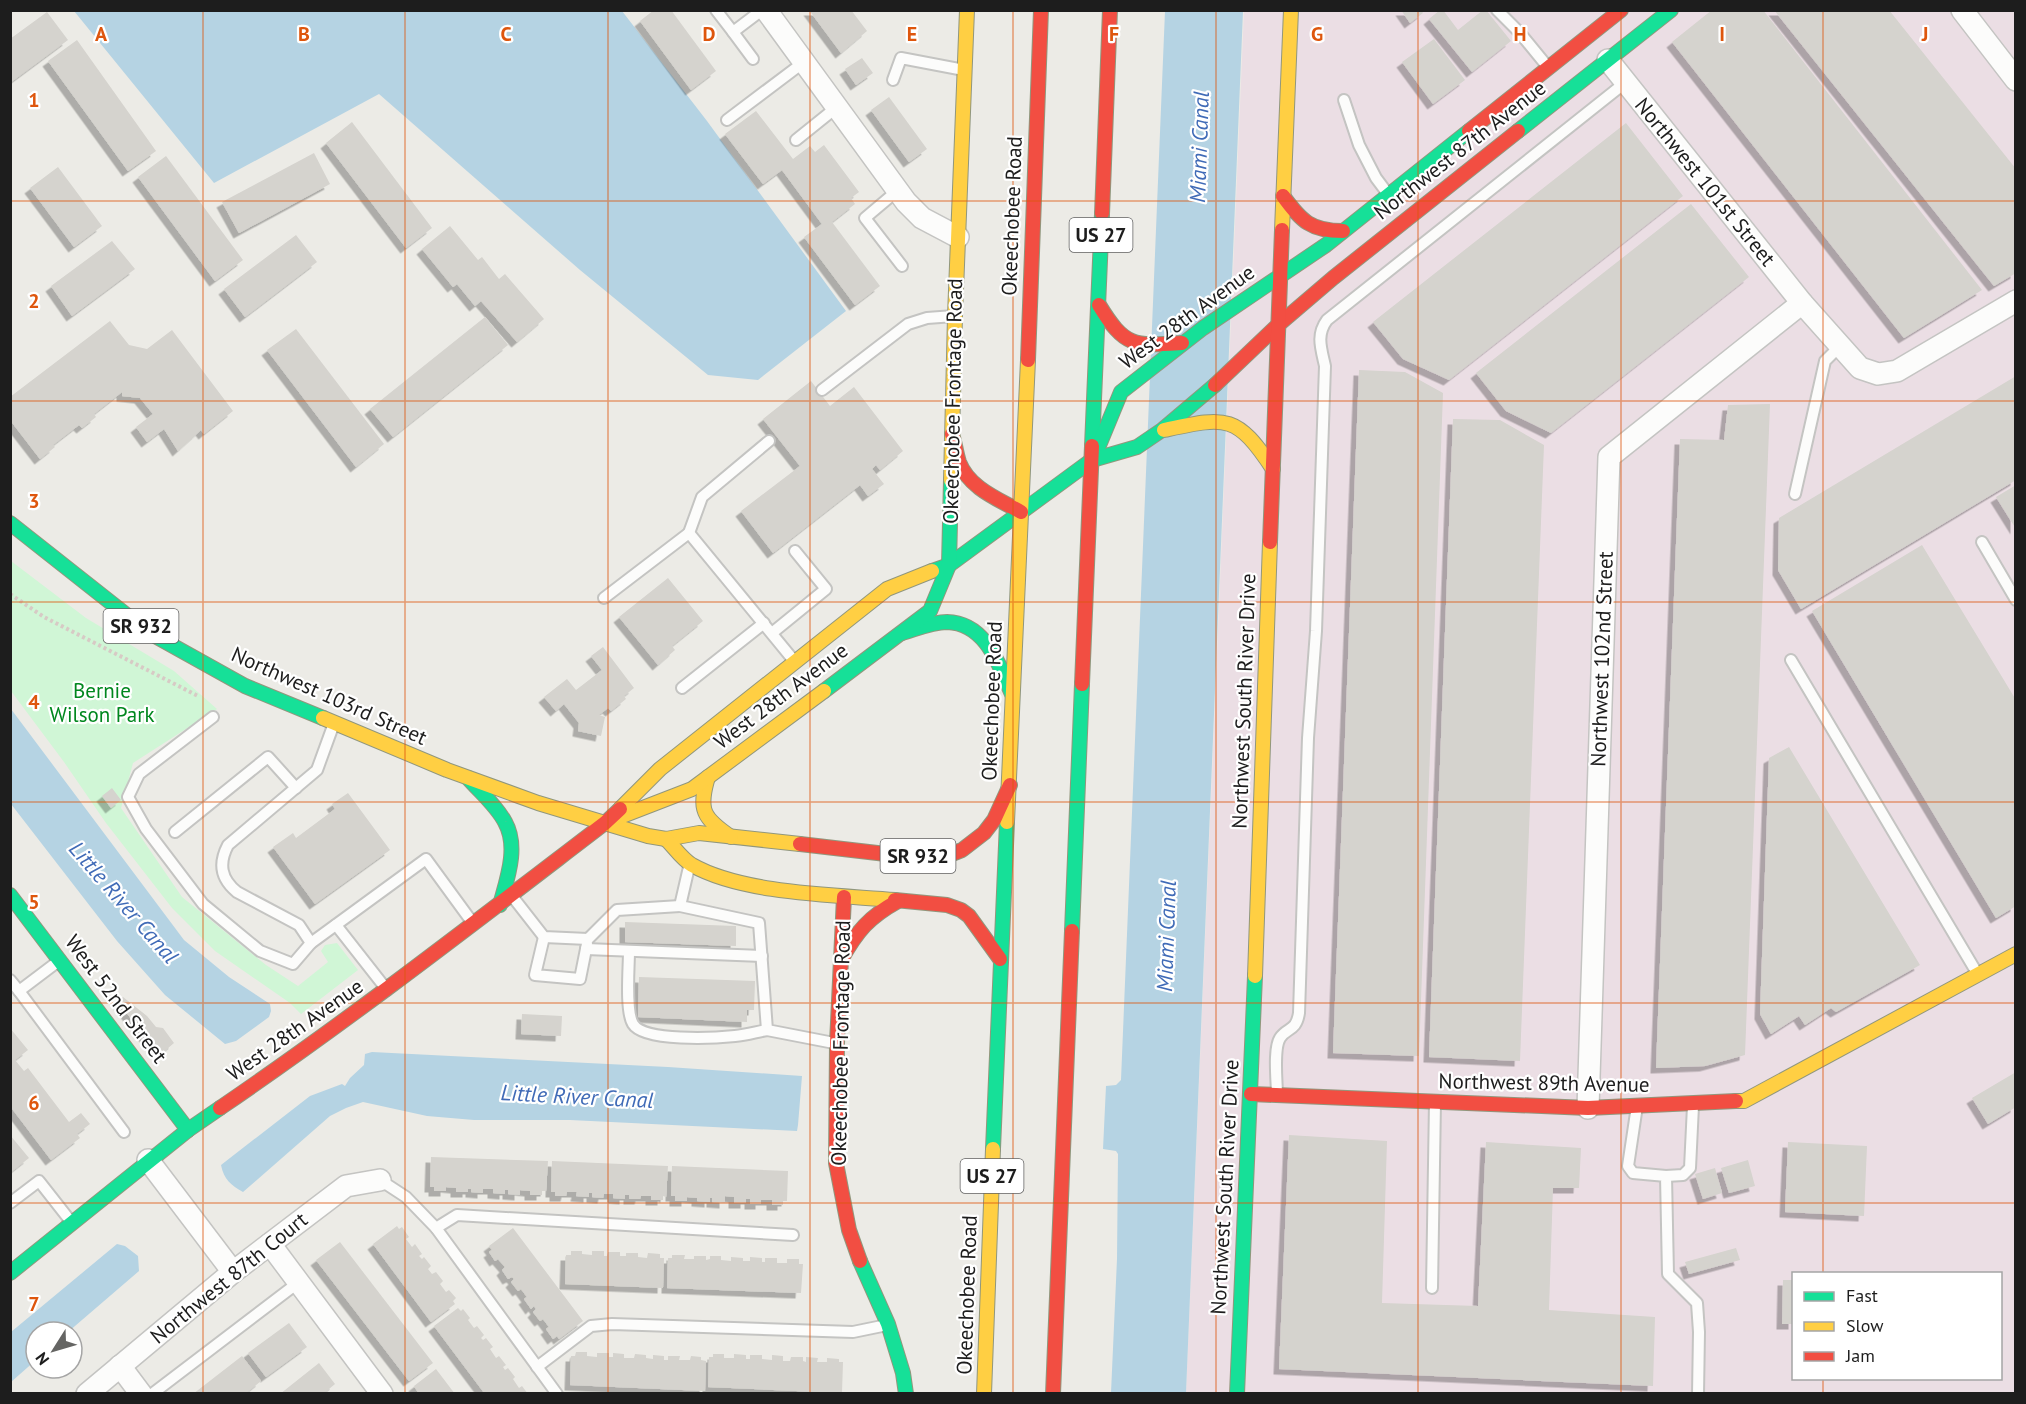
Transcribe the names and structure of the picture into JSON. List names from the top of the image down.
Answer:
{
  "streets": {
    "main road": [
      "Northwest 87th Avenue",
      "Okeechobee Road",
      "US 27",
      "West 28th Avenue",
      "Okeechobee Frontage Road",
      "SR 932",
      "Northwest 103rd Street",
      "Northwest South River Drive",
      "West 52nd Street",
      "Northwest 89th Avenue"
    ],
    "street": ["Northwest 101st Street", "Northwest 102nd Street", "Northwest 87th Court"]
  },
  "crossings": [
    ["Northwest 87th Avenue", "Northwest 101st Street"],
    ["Northwest 87th Avenue", "West 28th Avenue"],
    ["Northwest 87th Avenue", "Northwest South River Drive"],
    ["Northwest 101st Street", "Northwest 102nd Street"],
    ["Okeechobee Road", "West 28th Avenue"],
    ["Okeechobee Road", "SR 932"],
    ["US 27", "West 28th Avenue"],
    ["West 28th Avenue", "Okeechobee Frontage Road"],
    ["West 28th Avenue", "Northwest 103rd Street"],
    ["West 28th Avenue", "Northwest South River Drive"],
    ["West 28th Avenue", "West 52nd Street"],
    ["Okeechobee Frontage Road", "SR 932"],
    ["SR 932", "Northwest 103rd Street"],
    ["Northwest 102nd Street", "Northwest 89th Avenue"],
    ["Northwest South River Drive", "Northwest 89th Avenue"]
  ],
  "water": ["Miami Canal", "Little River Canal"],
  "parks": ["Bernie Wilson Park"],
  "legend": ["Fast", "Slow", "Jam"],
  "north": "bottom left",
  "grid": {
    "columns": [
      "A",
      "B",
      "C",
      "D",
      "E",
      "F",
      "G",
      "H",
      "I",
      "J"
    ],
    "rows": [
      "1",
      "2",
      "3",
      "4",
      "5",
      "6",
      "7"
    ]
  }
}
